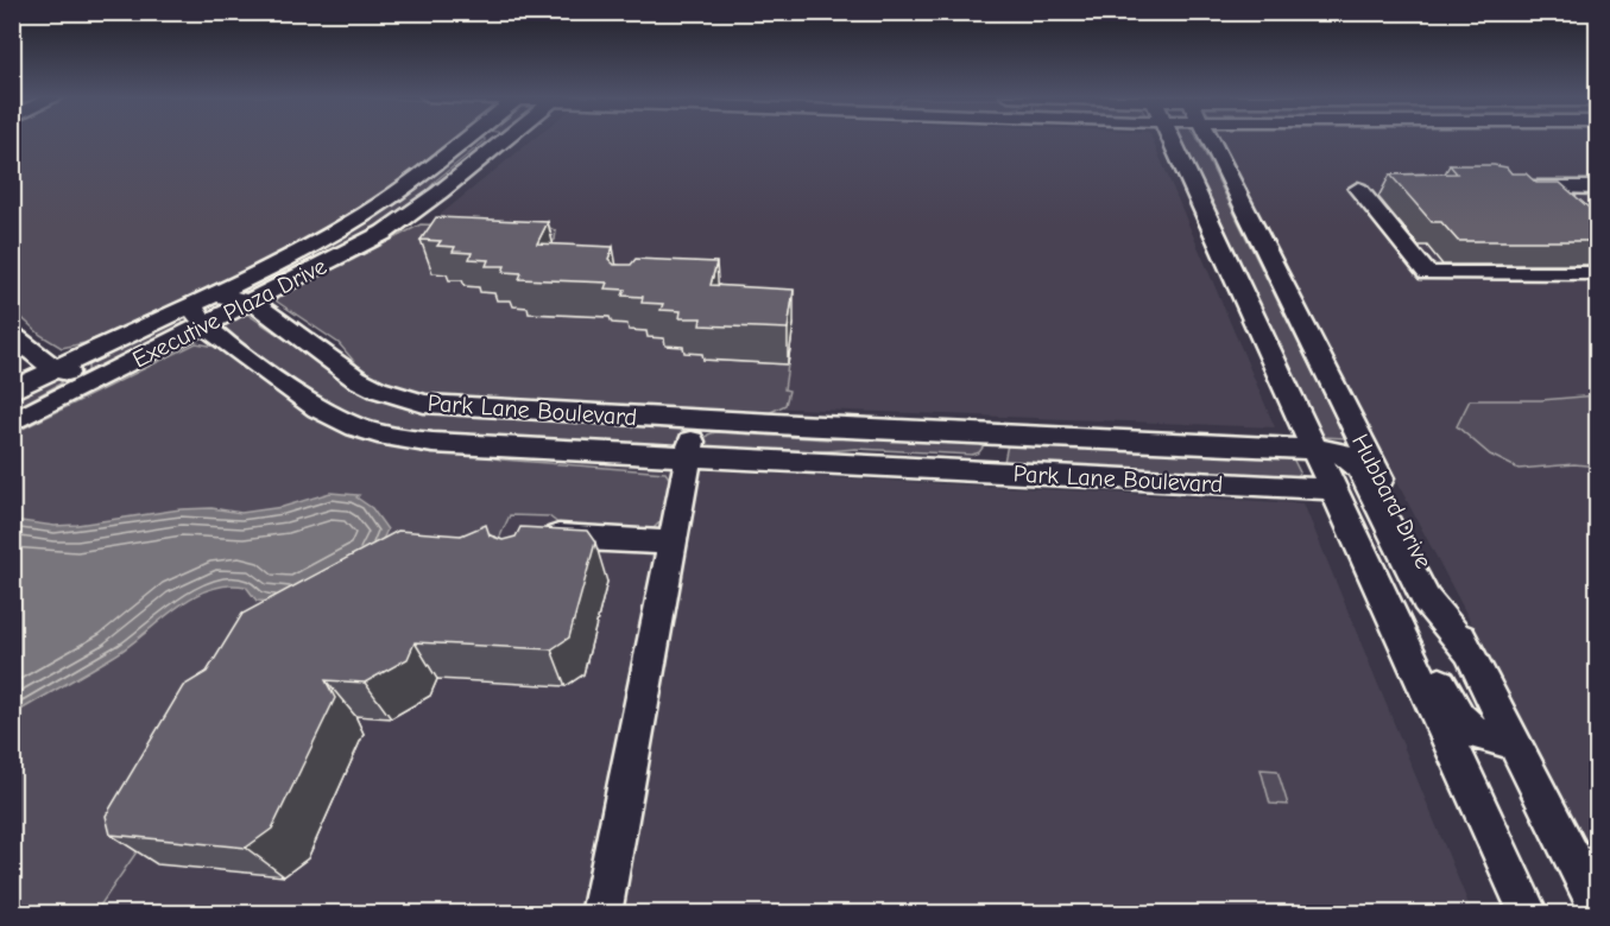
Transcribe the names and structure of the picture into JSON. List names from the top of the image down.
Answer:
{
  "streets": {
    "street": ["Executive Plaza Drive", "Park Lane Boulevard", "Hubbard Drive"]
  },
  "crossings": [
    ["Executive Plaza Drive", "Park Lane Boulevard"],
    ["Park Lane Boulevard", "Hubbard Drive"]
  ]
}
